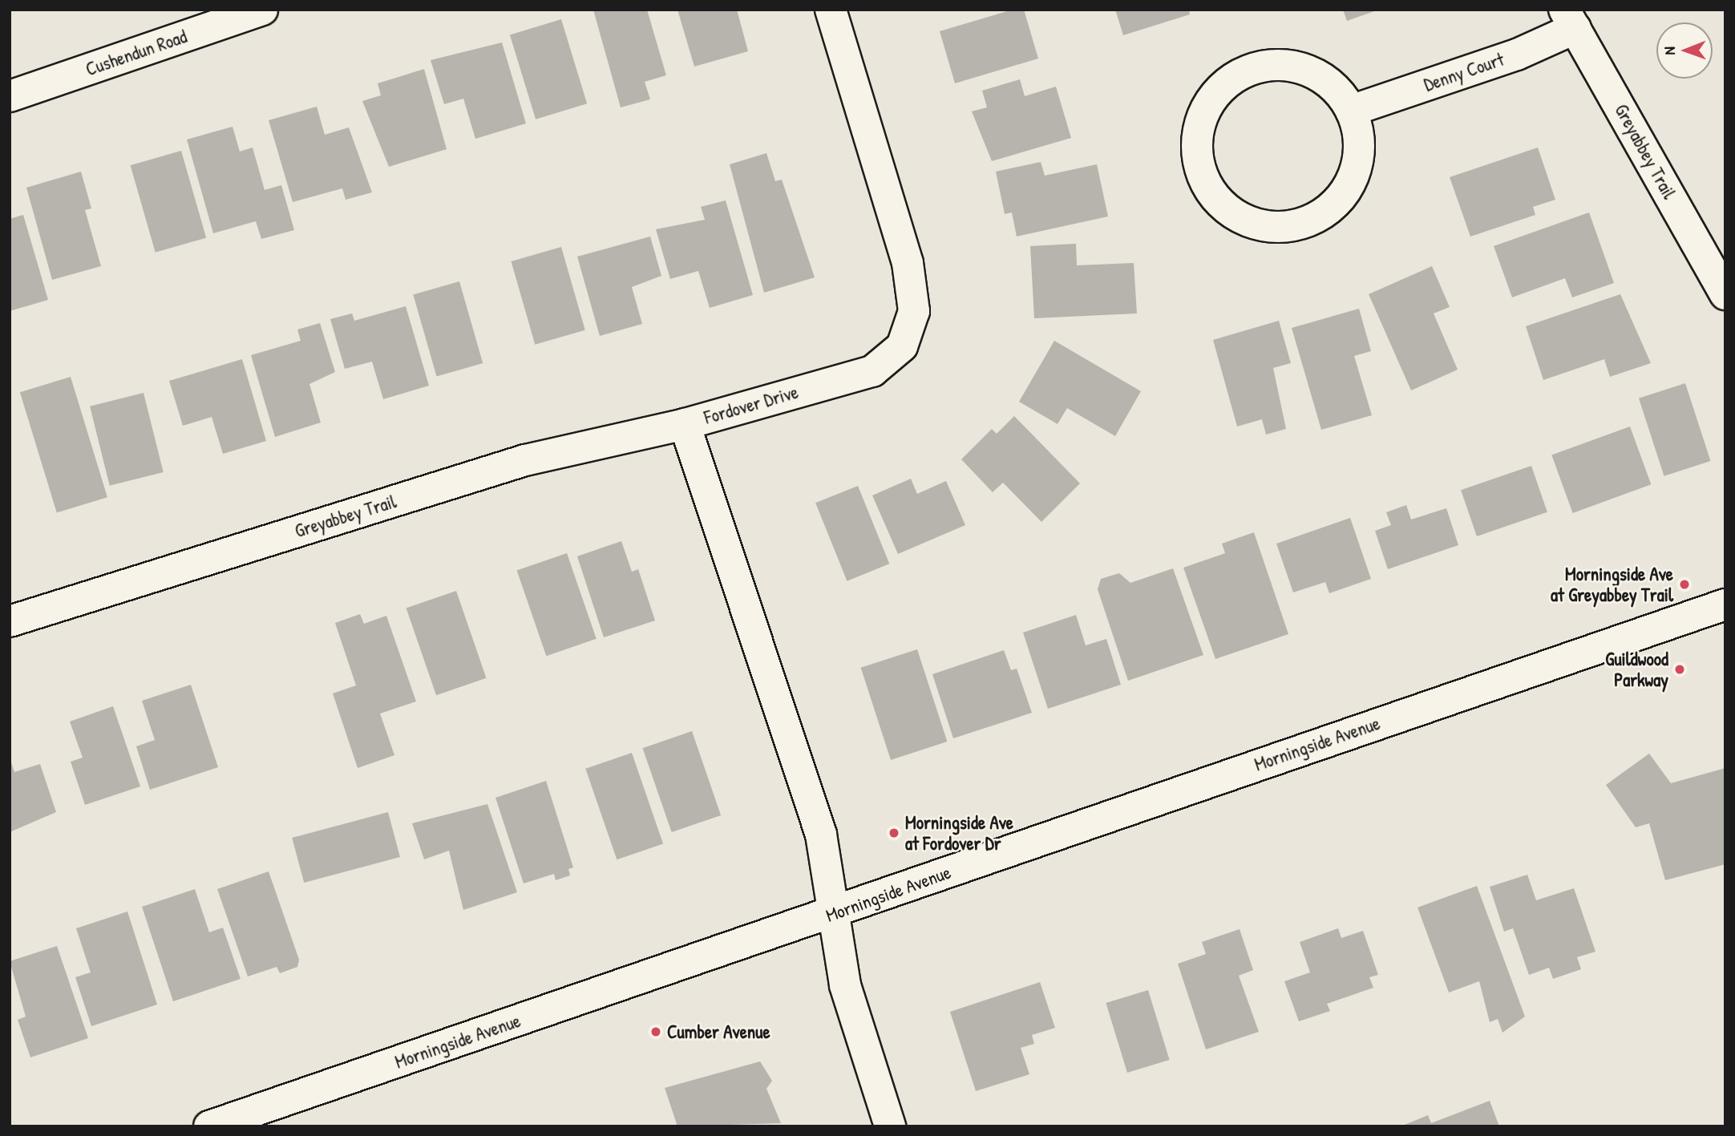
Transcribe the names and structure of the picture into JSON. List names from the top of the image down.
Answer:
{
  "streets": {
    "street": [
      "Cushendun Road",
      "Denny Court",
      "Greyabbey Trail",
      "Fordover Drive",
      "Morningside Avenue"
    ]
  },
  "crossings": [
    ["Denny Court", "Greyabbey Trail"],
    ["Greyabbey Trail", "Fordover Drive"],
    ["Fordover Drive", "Morningside Avenue"]
  ],
  "places": [
    "Morningside Ave at Greyabbey Trail",
    "Guildwood Parkway",
    "Morningside Ave at Fordover Dr",
    "Cumber Avenue"
  ],
  "north": "left"
}
